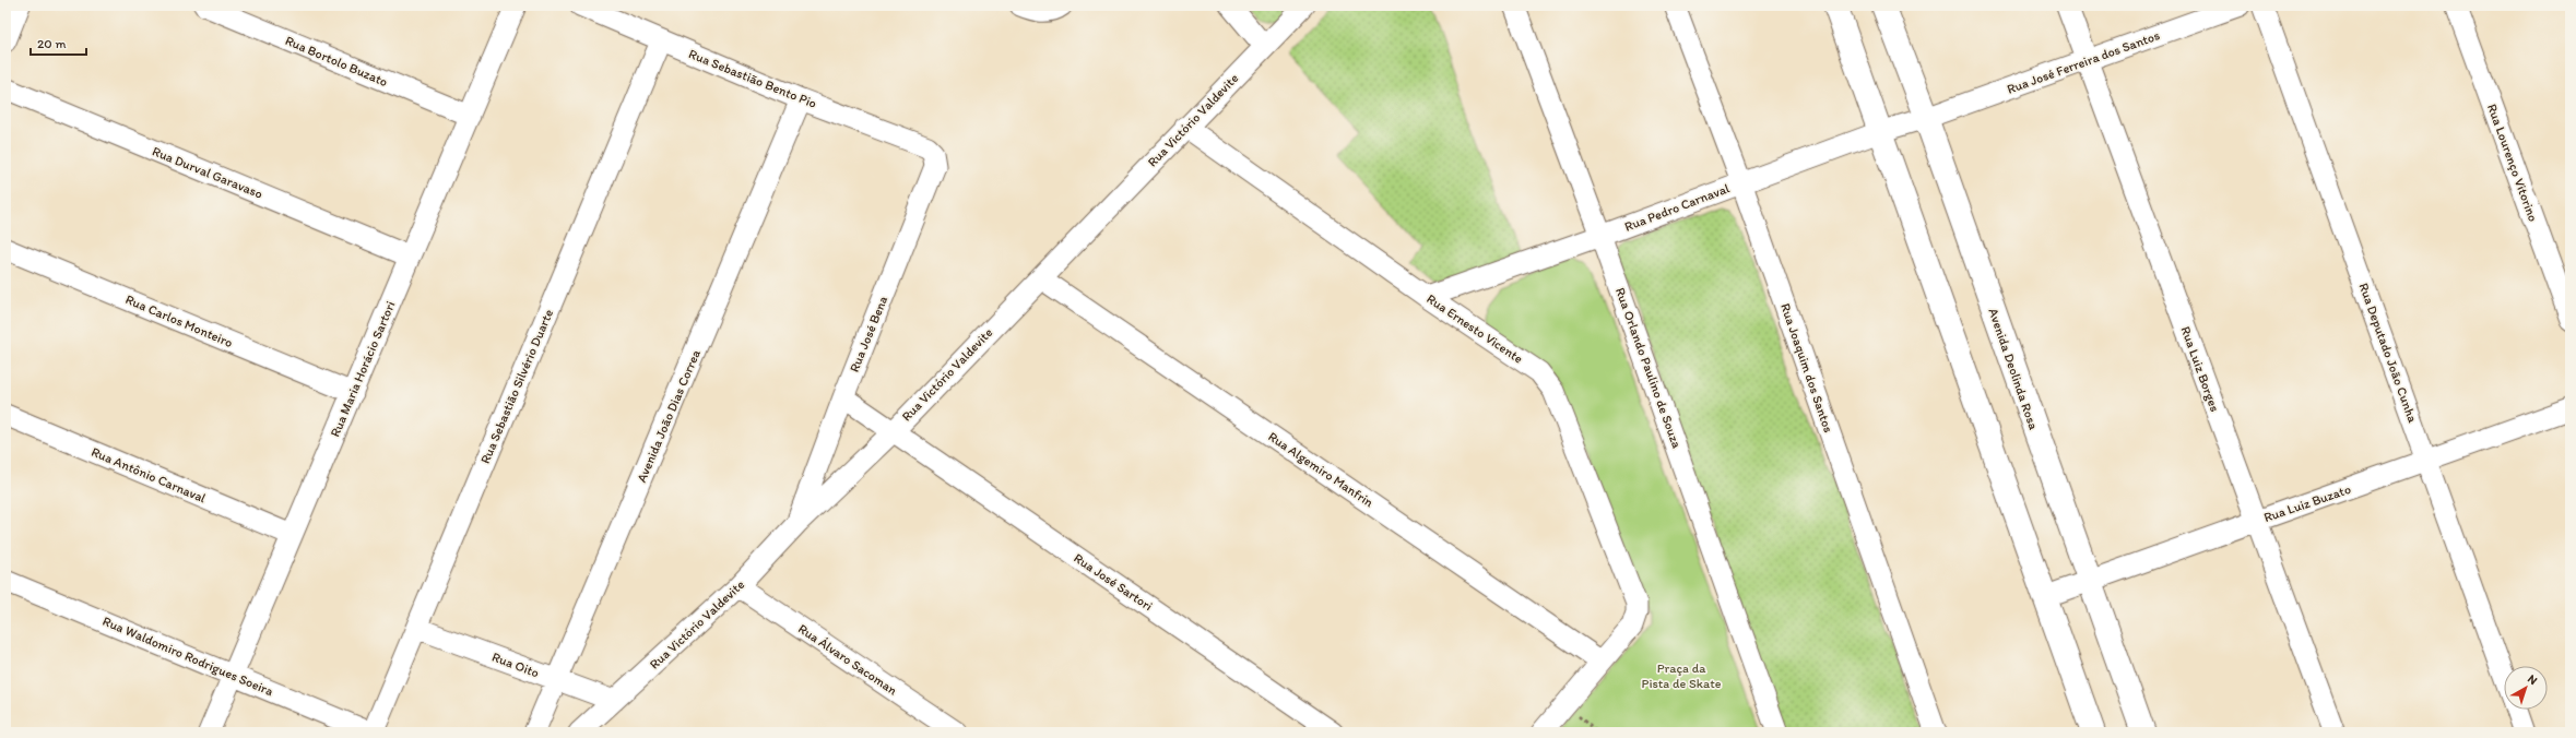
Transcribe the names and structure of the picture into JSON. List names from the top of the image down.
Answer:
{
  "streets": {
    "street": [
      "Rua Bortolo Buzato",
      "Rua José Ferreira dos Santos",
      "Rua Sebastião Bento Pio",
      "Rua Victório Valdevite",
      "Rua Lourenço Vitorino",
      "Rua Durval Garavaso",
      "Rua Pedro Carnaval",
      "Rua Carlos Monteiro",
      "Rua Ernesto Vicente",
      "Rua José Bena",
      "Rua Deputado João Cunha",
      "Rua Orlando Paulino de Souza",
      "Rua Joaquim dos Santos",
      "Rua Maria Horácio Sartori",
      "Avenida Deolinda Rosa",
      "Rua Luiz Borges",
      "Rua Sebastião Silvério Duarte",
      "Avenida João Dias Correa",
      "Rua Algemiro Manfrin",
      "Rua Antônio Carnaval",
      "Rua Luiz Buzato",
      "Rua José Sartori",
      "Rua Waldomiro Rodrigues Soeira",
      "Rua Álvaro Sacoman",
      "Rua Oito"
    ]
  },
  "crossings": [
    ["Rua Bortolo Buzato", "Rua Maria Horácio Sartori"],
    ["Rua José Ferreira dos Santos", "Rua Pedro Carnaval"],
    ["Rua José Ferreira dos Santos", "Avenida Deolinda Rosa"],
    ["Rua José Ferreira dos Santos", "Rua Luiz Borges"],
    ["Rua Sebastião Bento Pio", "Rua José Bena"],
    ["Rua Sebastião Bento Pio", "Rua Sebastião Silvério Duarte"],
    ["Rua Sebastião Bento Pio", "Avenida João Dias Correa"],
    ["Rua Victório Valdevite", "Rua Ernesto Vicente"],
    ["Rua Victório Valdevite", "Rua José Bena"],
    ["Rua Victório Valdevite", "Rua Algemiro Manfrin"],
    ["Rua Victório Valdevite", "Rua José Sartori"],
    ["Rua Victório Valdevite", "Rua Álvaro Sacoman"],
    ["Rua Victório Valdevite", "Rua Oito"],
    ["Rua Durval Garavaso", "Rua Maria Horácio Sartori"],
    ["Rua Pedro Carnaval", "Rua Ernesto Vicente"],
    ["Rua Pedro Carnaval", "Rua Orlando Paulino de Souza"],
    ["Rua Pedro Carnaval", "Rua Joaquim dos Santos"],
    ["Rua Pedro Carnaval", "Avenida Deolinda Rosa"],
    ["Rua Carlos Monteiro", "Rua Maria Horácio Sartori"],
    ["Rua Ernesto Vicente", "Rua Algemiro Manfrin"],
    ["Rua José Bena", "Rua José Sartori"],
    ["Rua Deputado João Cunha", "Rua Luiz Buzato"],
    ["Rua Maria Horácio Sartori", "Rua Antônio Carnaval"],
    ["Rua Maria Horácio Sartori", "Rua Waldomiro Rodrigues Soeira"],
    ["Avenida Deolinda Rosa", "Rua Luiz Buzato"],
    ["Rua Luiz Borges", "Rua Luiz Buzato"],
    ["Rua Sebastião Silvério Duarte", "Rua Waldomiro Rodrigues Soeira"],
    ["Rua Sebastião Silvério Duarte", "Rua Oito"],
    ["Avenida João Dias Correa", "Rua Oito"]
  ],
  "parks": ["Praça da Pista de Skate"],
  "scale_bar": "20 m",
  "north": "top right"
}
